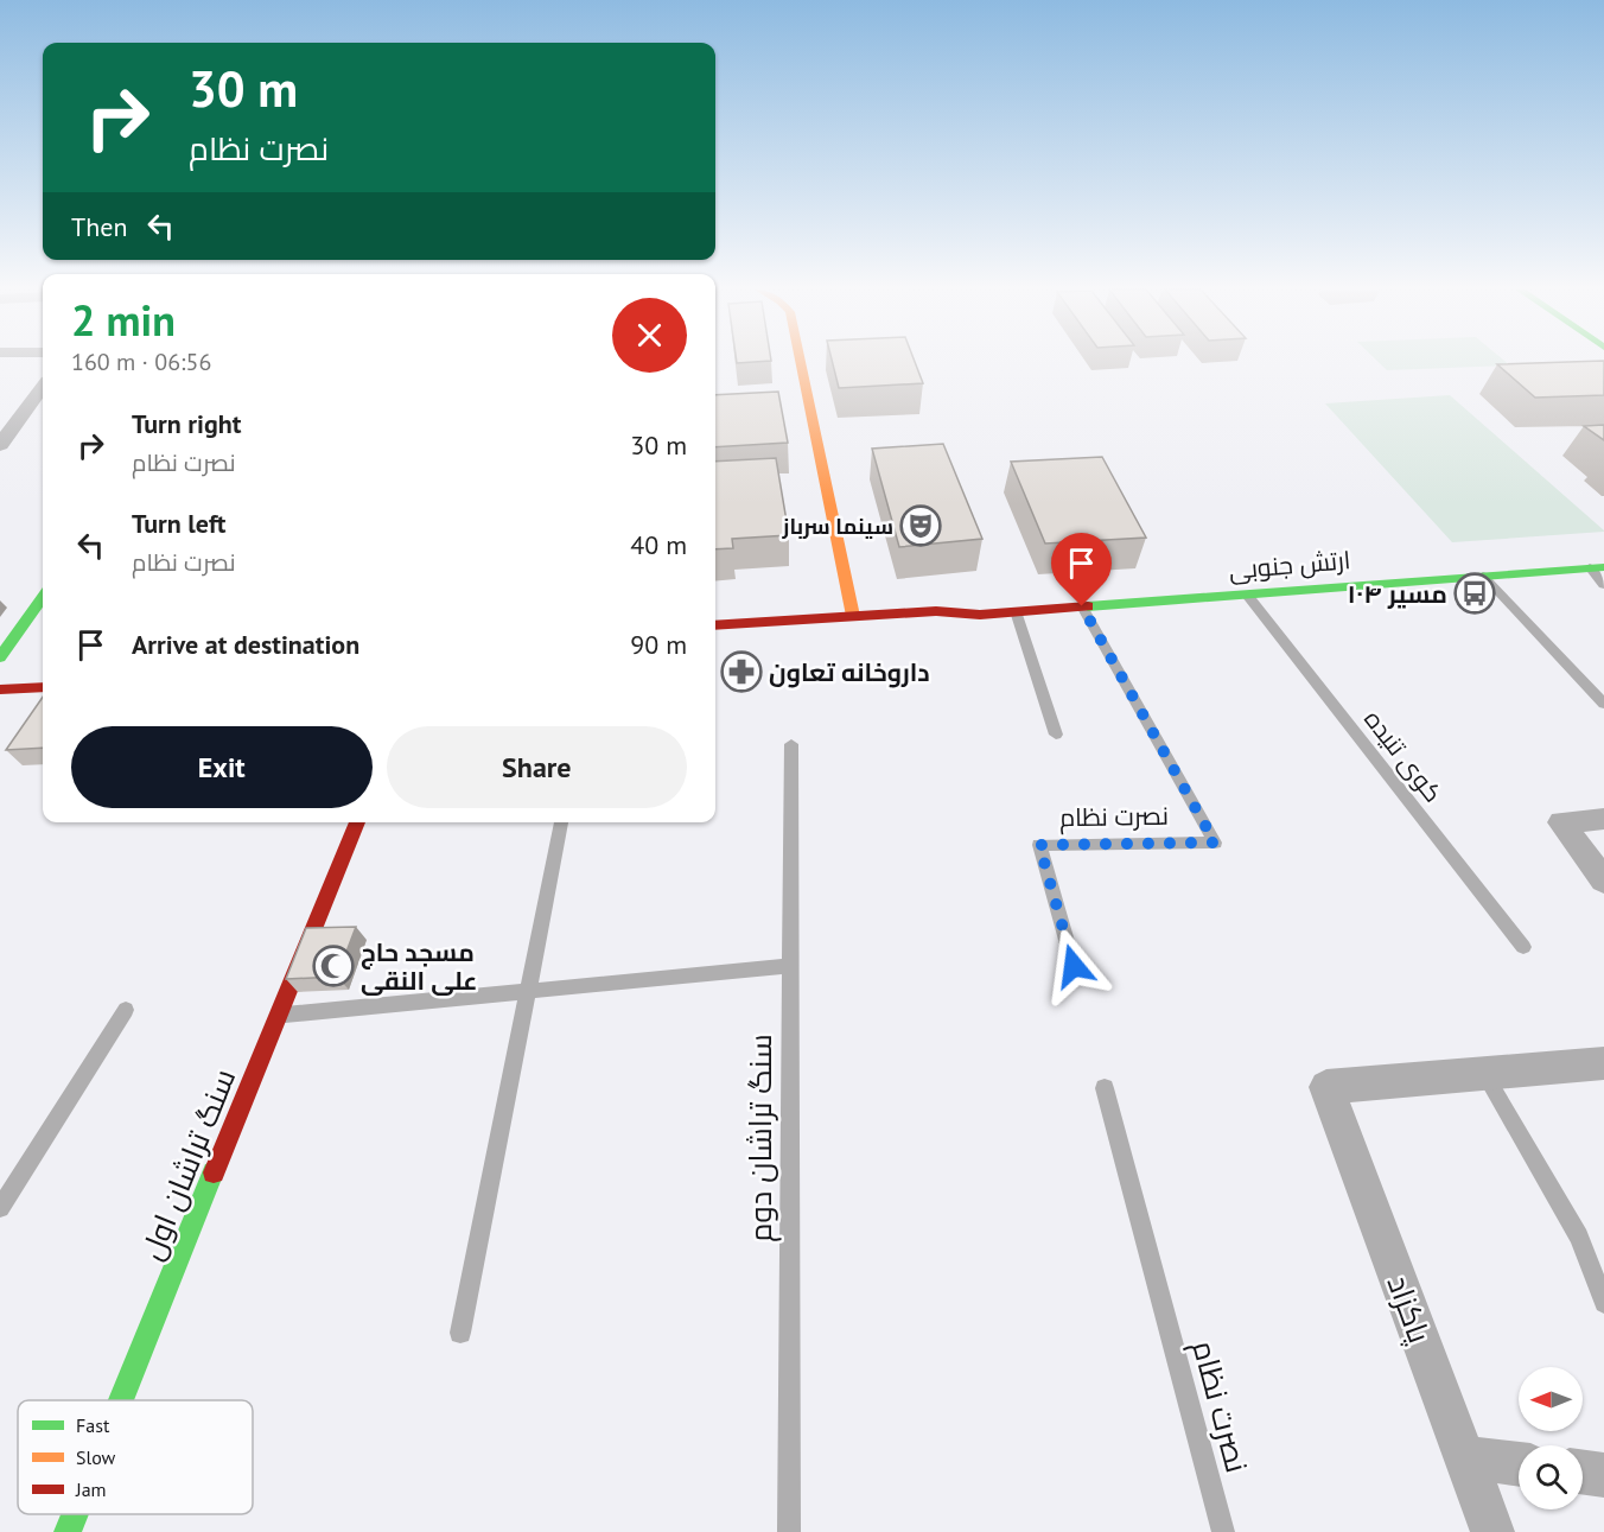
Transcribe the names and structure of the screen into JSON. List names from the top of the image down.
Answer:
{
  "streets": {
    "main road": ["ارتش جنوبی", "سنگ تراشان اول"],
    "street": ["پاکزاد"],
    "lane": ["کوی تنیده", "نصرت نظام", "سنگ تراشان دوم"]
  },
  "crossings": [
    ["ارتش جنوبی", "کوی تنیده"],
    ["ارتش جنوبی", "نصرت نظام"]
  ],
  "places": {
    "theatre": ["سینما سرباز"],
    "bus stop": ["مسیر ۱۰۴"],
    "pharmacy": ["داروخانه تعاون"],
    "mosque": ["مسجد حاج علی النقی"]
  },
  "legend": ["Fast", "Slow", "Jam"],
  "north": "left",
  "page": {
    "turn": ["30 m", "نصرت نظام"],
    "then": "Then",
    "heading": ["2 min", "160 m · 06:56"],
    "list": [
      {
        "name": "Turn right",
        "note": "نصرت نظام",
        "value": "30 m"
      },
      {
        "name": "Turn left",
        "note": "نصرت نظام",
        "value": "40 m"
      },
      {
        "name": "Arrive at destination",
        "value": "90 m"
      }
    ],
    "buttons": ["Exit", "Share"]
  }
}
